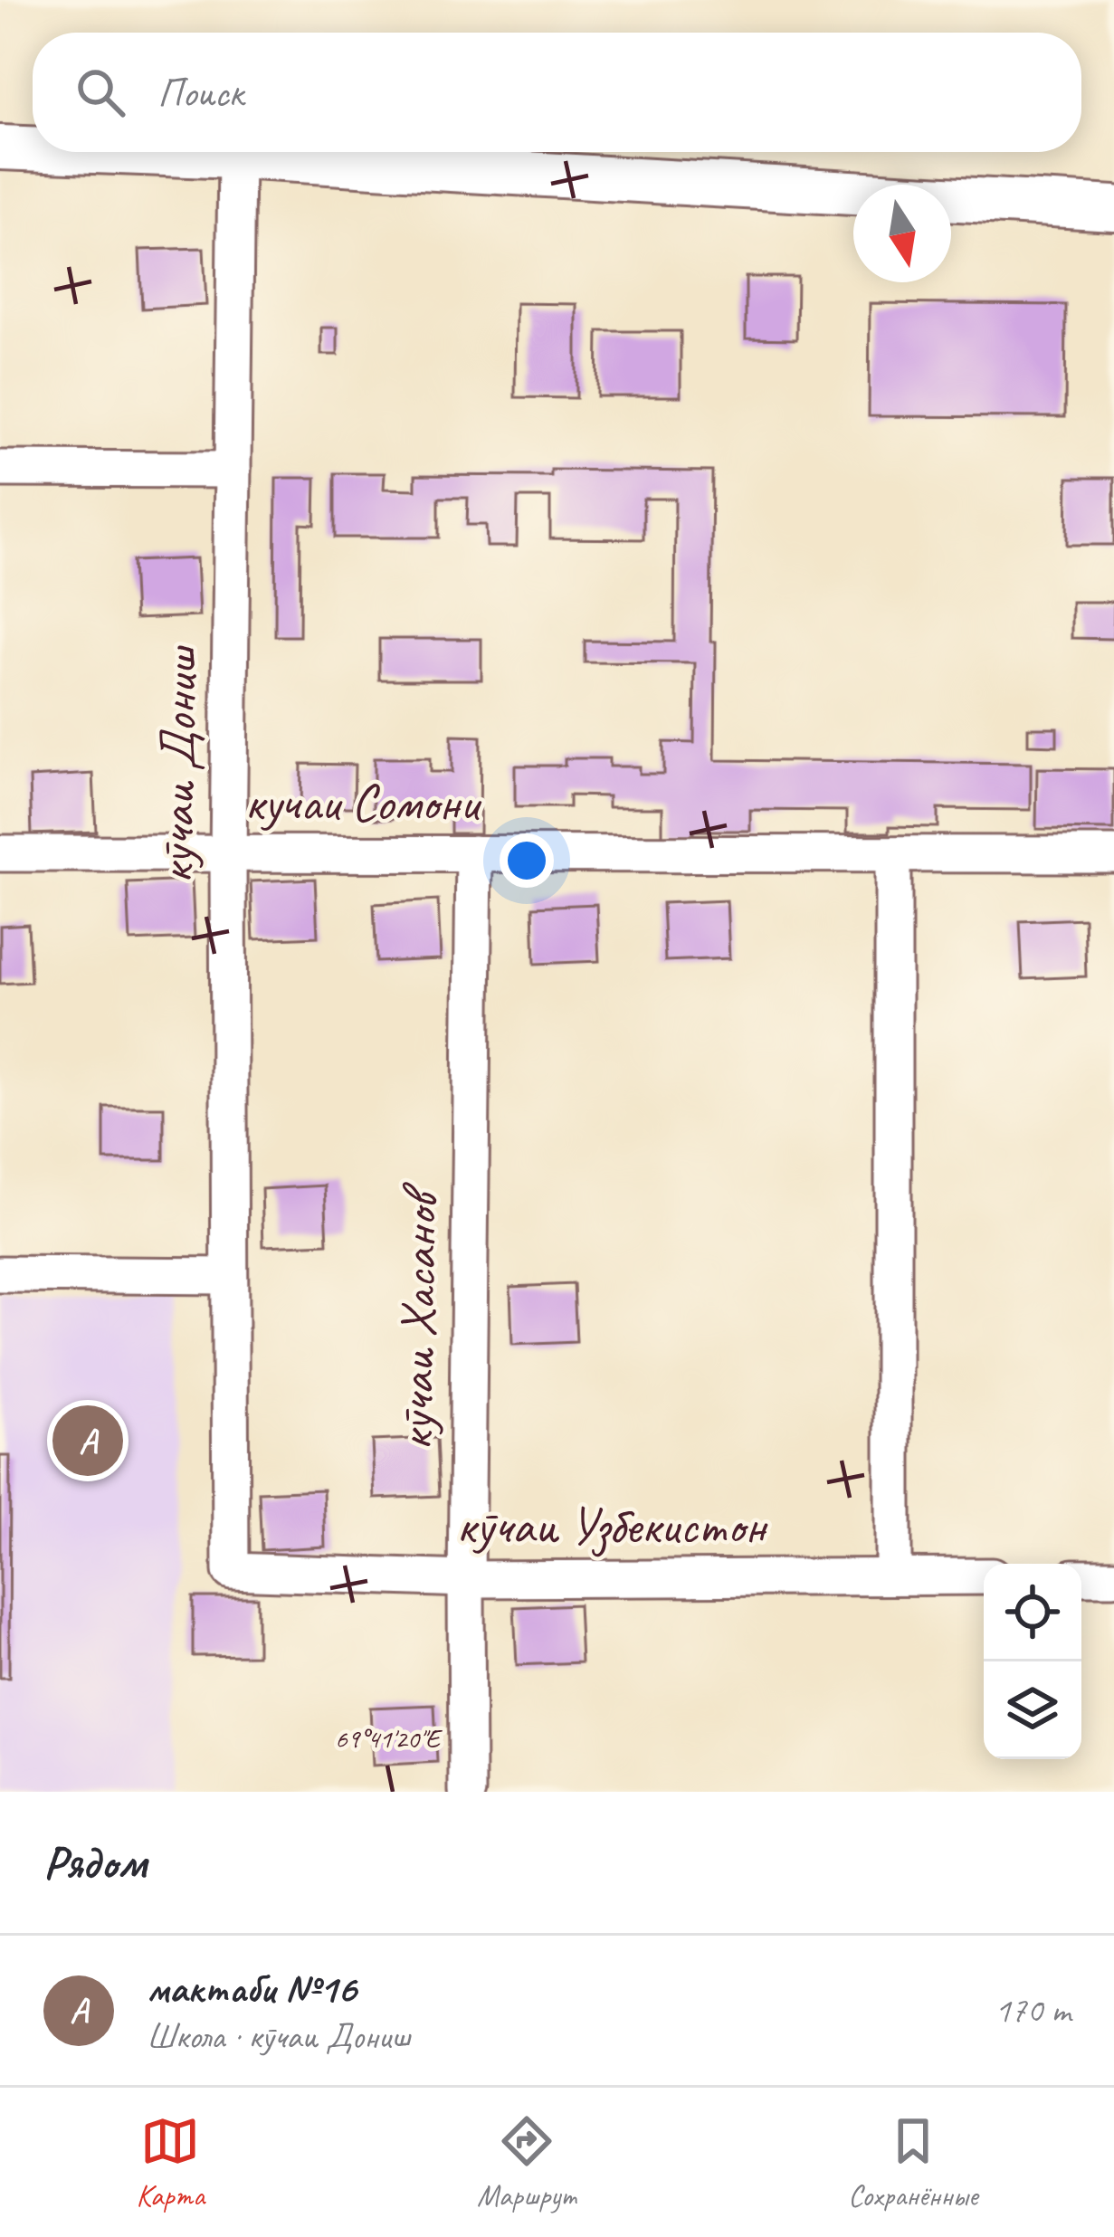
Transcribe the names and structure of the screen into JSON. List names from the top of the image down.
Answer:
{
  "streets": {
    "street": [
      "кӯчаи Дониш",
      "кучаи Сомони",
      "кӯчаи Хасанов",
      "кӯчаи Узбекистон"
    ]
  },
  "crossings": [
    ["кӯчаи Дониш", "кучаи Сомони"],
    ["кӯчаи Дониш", "кӯчаи Узбекистон"],
    ["кучаи Сомони", "кӯчаи Хасанов"],
    ["кӯчаи Хасанов", "кӯчаи Узбекистон"]
  ],
  "north": "bottom",
  "page": {
    "search": "Поиск",
    "pins": "A",
    "heading": "Рядом",
    "list": [
      {
        "mark": "A",
        "name": "мактаби №16",
        "note": "Школа · кӯчаи Дониш",
        "value": "170 m"
      }
    ],
    "nav": ["Карта", "Маршрут", "Сохранённые"]
  },
  "coordinates": ["69°41'20\"E"]
}
